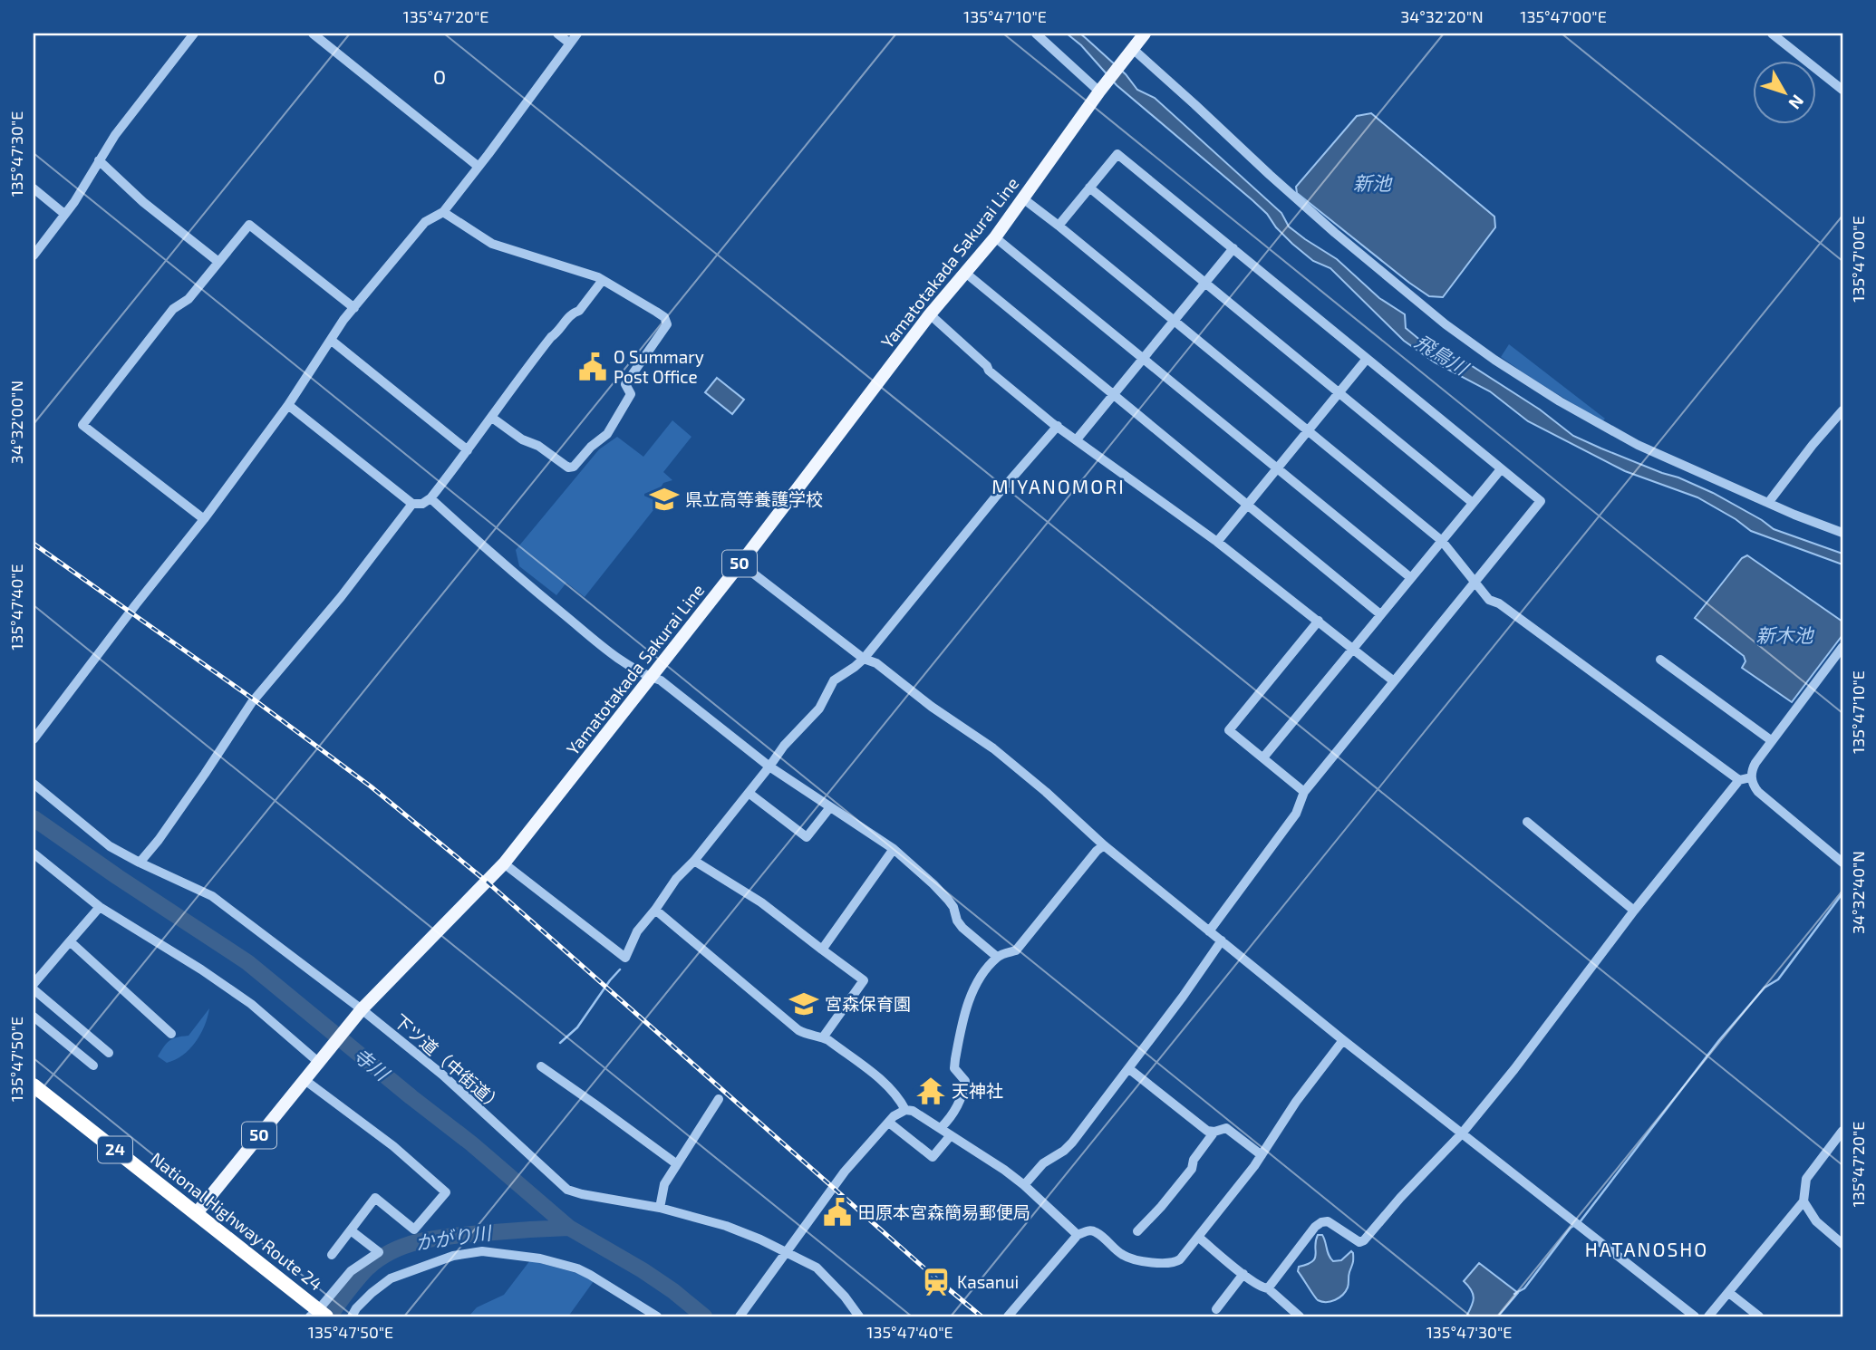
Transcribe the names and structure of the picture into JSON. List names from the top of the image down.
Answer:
{
  "streets": {
    "highway": ["24", "National Highway Route 24"],
    "main road": ["Yamatotakada Sakurai Line", "50"],
    "street": ["下ツ道（中街道）"]
  },
  "crossings": [
    ["Yamatotakada Sakurai Line", "下ツ道（中街道）"],
    ["Yamatotakada Sakurai Line", "National Highway Route 24"]
  ],
  "districts": ["O", "MIYANOMORI", "HATANOSHO"],
  "water": [
    "新池",
    "飛鳥川",
    "新木池",
    "寺川",
    "かがり川"
  ],
  "places": {
    "public building": ["O Summary Post Office", "田原本宮森簡易郵便局"],
    "school or university": ["県立高等養護学校", "宮森保育園"],
    "temple": ["天神社"],
    "station": ["Kasanui"]
  },
  "north": "bottom right",
  "coordinates": [
    "135°47'20\"E",
    "135°47'10\"E",
    "34°32'20\"N",
    "135°47'00\"E",
    "135°47'30\"E",
    "34°32'00\"N",
    "135°47'40\"E",
    "34°32'40\"N",
    "135°47'50\"E"
  ]
}
